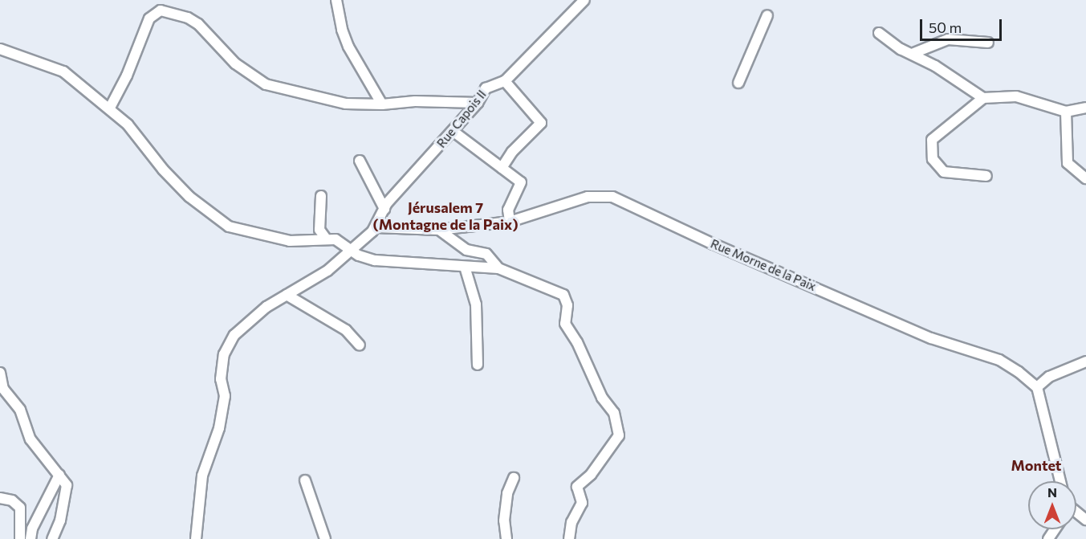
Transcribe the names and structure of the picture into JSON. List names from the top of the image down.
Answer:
{
  "streets": {
    "street": ["Rue Capois II", "Rue Morne de la Paix"]
  },
  "crossings": [
    ["Rue Capois II", "Rue Morne de la Paix"]
  ],
  "districts": ["Jérusalem 7 (Montagne de la Paix)", "Montet"],
  "scale_bar": "50 m",
  "north": "top"
}
